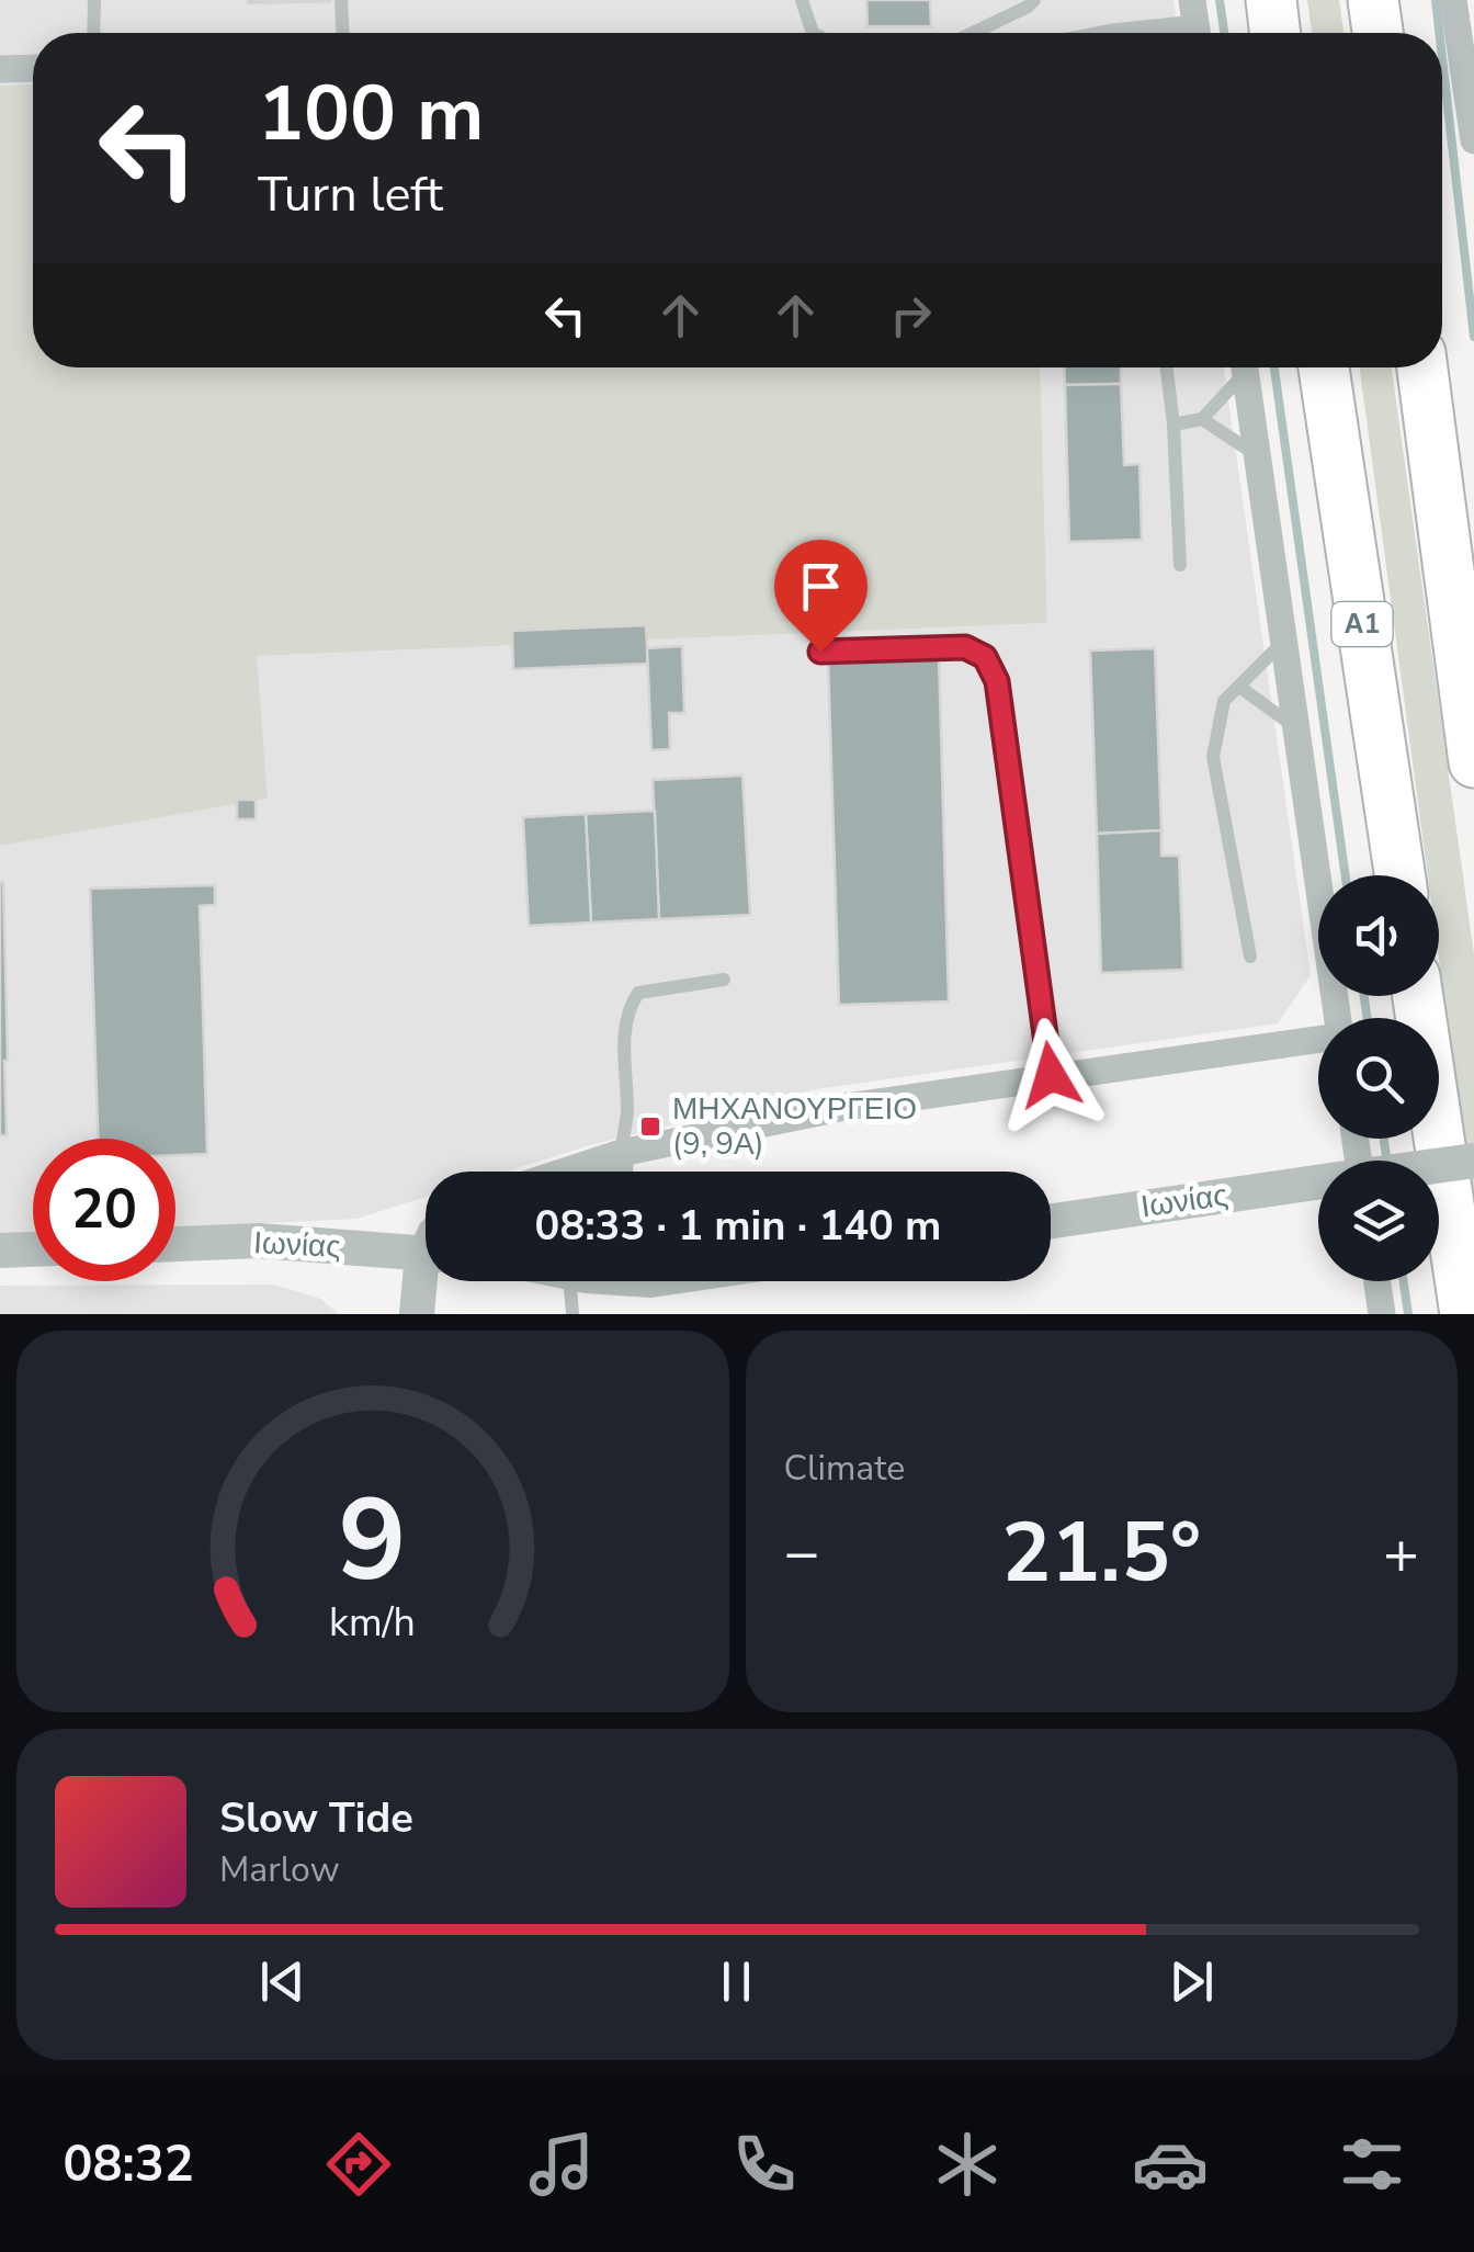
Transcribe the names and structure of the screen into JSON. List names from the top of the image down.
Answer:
{
  "streets": {
    "highway": ["Α1"],
    "street": ["Ιωνίας"]
  },
  "places": {
    "transit": ["ΜΗΧΑΝΟΥΡΓΕΙΟ (9, 9Α)"]
  },
  "page": {
    "turn": ["100 m", "Turn left"],
    "limit": "20",
    "trip": "08:33 · 1 min · 140 m",
    "tile": "Climate",
    "heat": ["−", "21.5°", "+"],
    "song": ["Slow Tide", "Marlow"],
    "tabs": "08:32",
    "gauge": ["9", "km/h"]
  }
}
